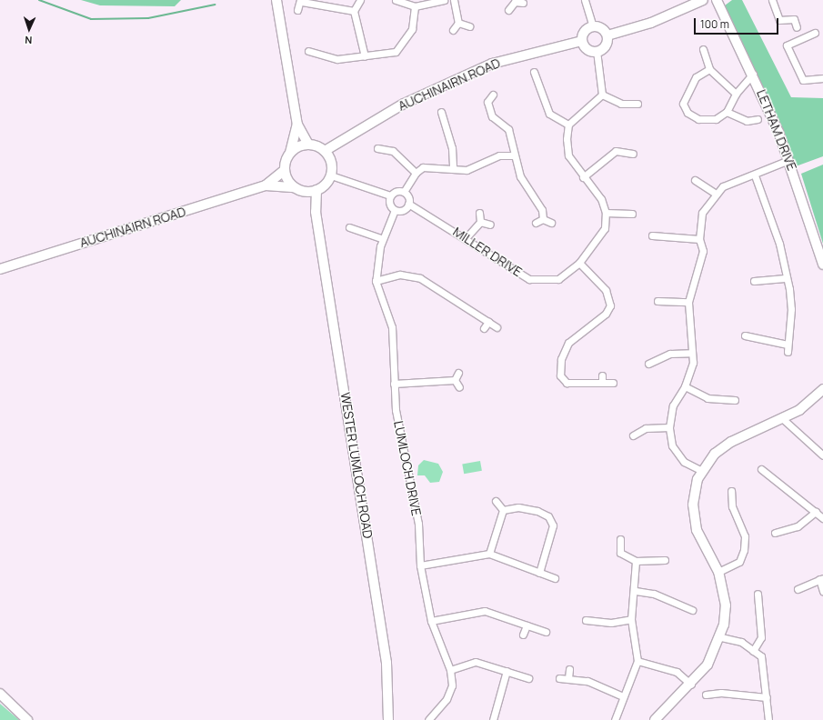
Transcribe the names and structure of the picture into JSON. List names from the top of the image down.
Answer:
{
  "streets": {
    "street": [
      "AUCHINAIRN ROAD",
      "LETHAM DRIVE",
      "MILLER DRIVE",
      "WESTER LUMLOCH ROAD",
      "LUMLOCH DRIVE"
    ]
  },
  "crossings": [
    ["AUCHINAIRN ROAD", "WESTER LUMLOCH ROAD"],
    ["MILLER DRIVE", "LUMLOCH DRIVE"]
  ],
  "scale_bar": "100 m",
  "north": "bottom"
}
